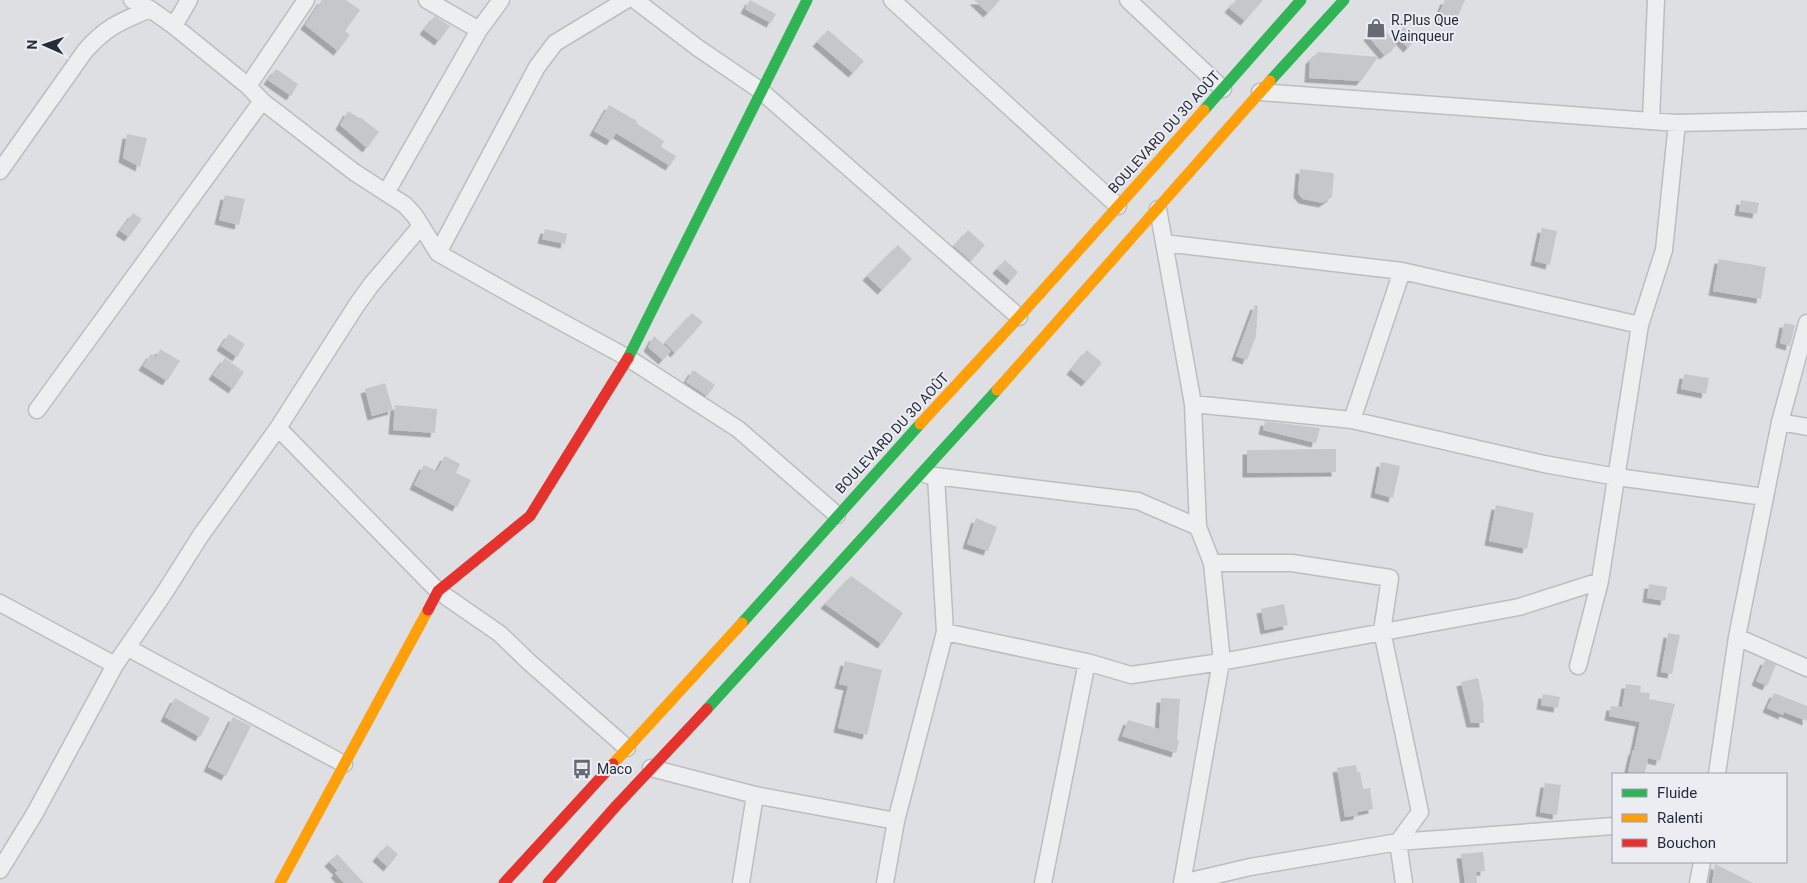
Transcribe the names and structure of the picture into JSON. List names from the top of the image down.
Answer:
{
  "streets": {
    "main road": ["BOULEVARD DU 30 AOÛT"]
  },
  "places": {
    "shop": ["R.Plus Que Vainqueur"],
    "bus stop": ["Maco"]
  },
  "legend": ["Fluide", "Ralenti", "Bouchon"],
  "north": "left"
}
